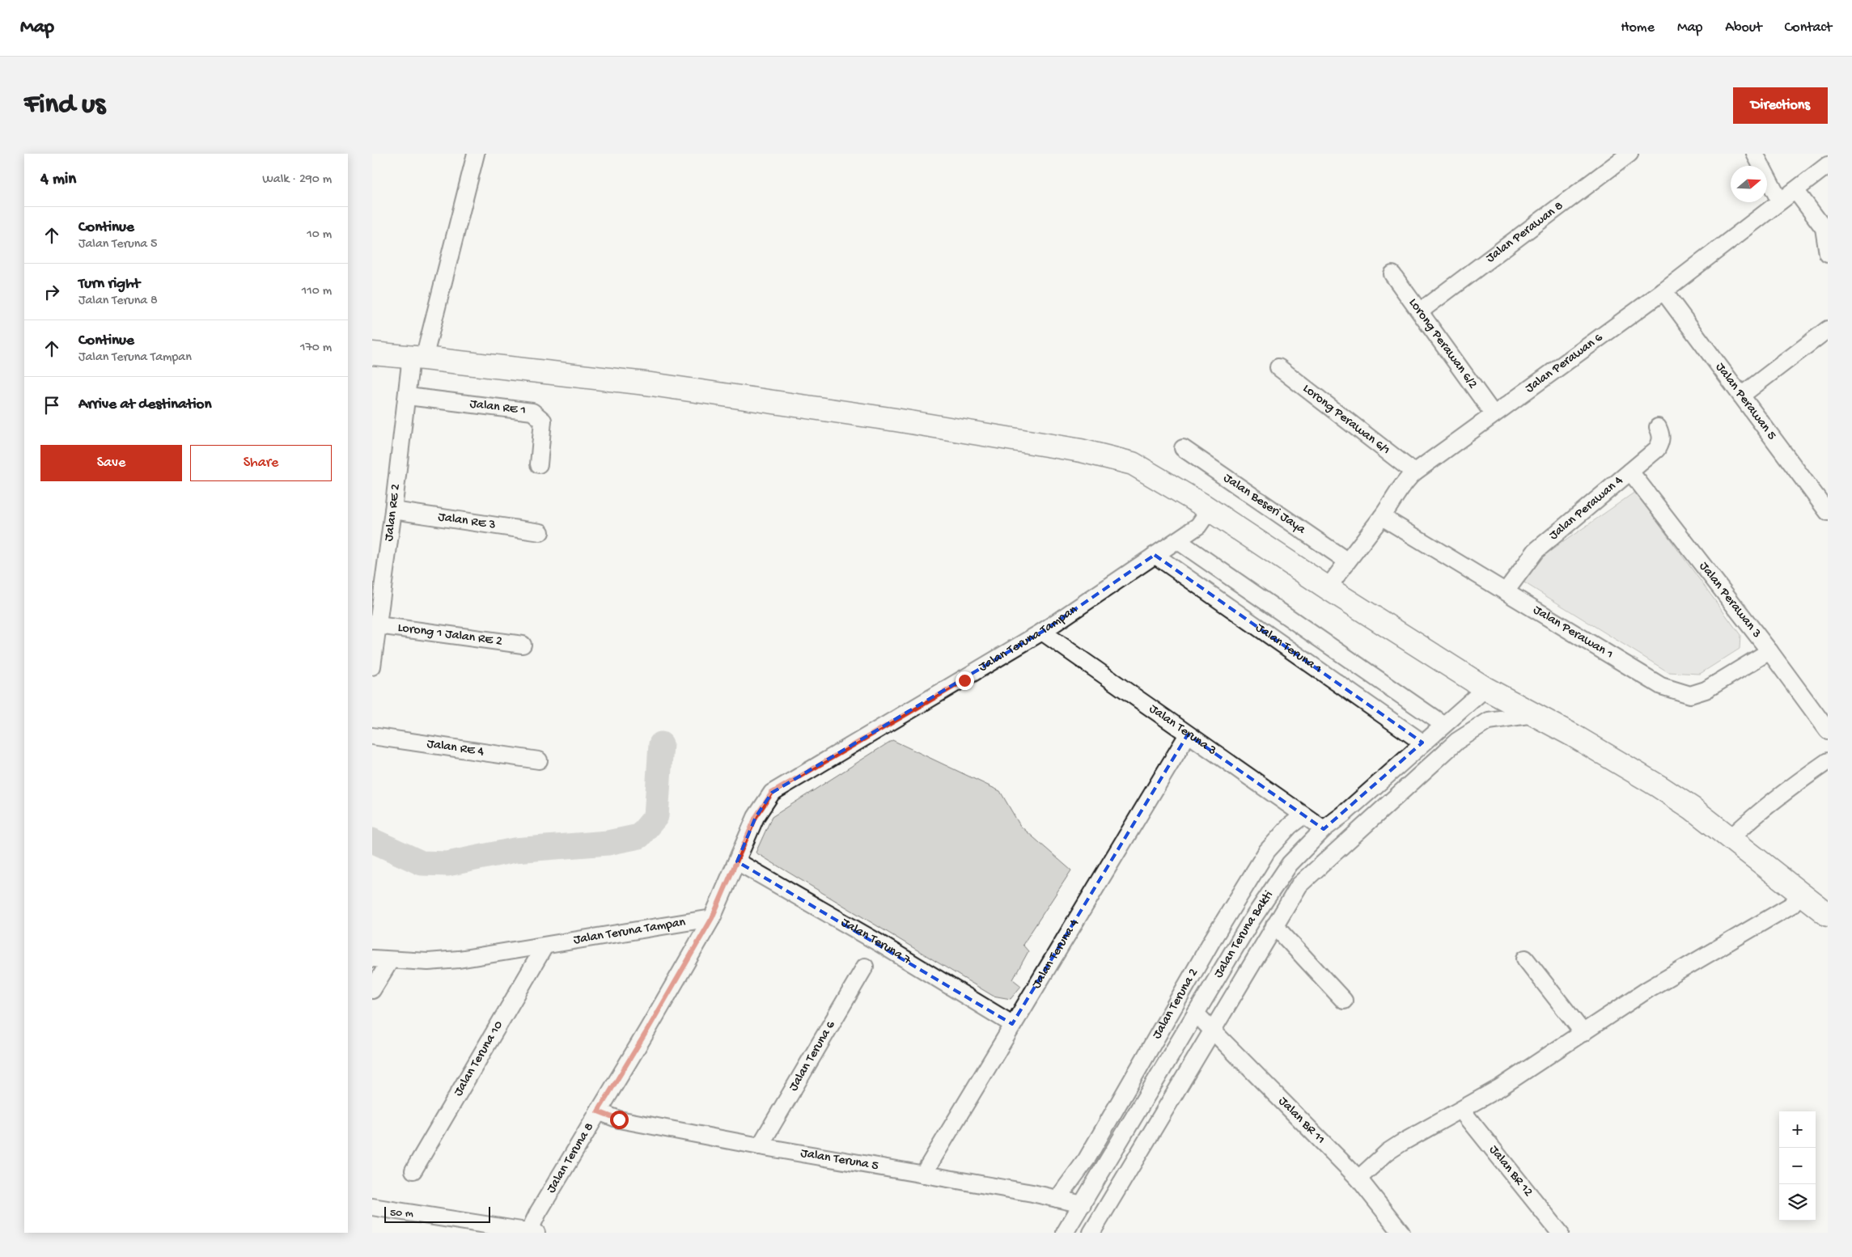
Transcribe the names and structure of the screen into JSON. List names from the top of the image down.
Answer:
{
  "streets": {
    "street": [
      "Jalan Perawan 8",
      "Lorong Perawan 6/2",
      "Jalan Perawan 6",
      "Jalan Perawan 5",
      "Jalan RE 1",
      "Lorong Perawan 6/1",
      "Jalan Beseri Jaya",
      "Jalan Perawan 4",
      "Jalan RE 2",
      "Jalan RE 3",
      "Jalan Perawan 3",
      "Jalan Perawan 1",
      "Lorong 1 Jalan RE 2",
      "Jalan Teruna Tampan",
      "Jalan Teruna 1",
      "Jalan Teruna 3",
      "Jalan RE 4",
      "Jalan Teruna Bakti",
      "Jalan Teruna 7",
      "Jalan Teruna 4",
      "Jalan Teruna 2",
      "Jalan Teruna 6",
      "Jalan Teruna 10",
      "Jalan BR 11",
      "Jalan Teruna 8",
      "Jalan Teruna 5",
      "Jalan BR 12"
    ]
  },
  "crossings": [
    ["Jalan Perawan 8", "Lorong Perawan 6/2"],
    ["Lorong Perawan 6/2", "Jalan Perawan 6"],
    ["Jalan Perawan 6", "Jalan Perawan 5"],
    ["Jalan Perawan 6", "Lorong Perawan 6/1"],
    ["Jalan Perawan 6", "Jalan Beseri Jaya"],
    ["Jalan Perawan 6", "Jalan Perawan 1"],
    ["Jalan RE 1", "Jalan RE 2"],
    ["Jalan Perawan 4", "Jalan Perawan 3"],
    ["Jalan Perawan 4", "Jalan Perawan 1"],
    ["Jalan RE 2", "Jalan RE 3"],
    ["Jalan RE 2", "Lorong 1 Jalan RE 2"],
    ["Jalan Perawan 3", "Jalan Perawan 1"],
    ["Jalan Teruna Tampan", "Jalan Teruna 1"],
    ["Jalan Teruna Tampan", "Jalan Teruna 3"],
    ["Jalan Teruna Tampan", "Jalan Teruna 7"],
    ["Jalan Teruna Tampan", "Jalan Teruna 10"],
    ["Jalan Teruna Tampan", "Jalan Teruna 8"],
    ["Jalan Teruna 1", "Jalan Teruna Bakti"],
    ["Jalan Teruna 3", "Jalan Teruna Bakti"],
    ["Jalan Teruna 3", "Jalan Teruna 4"],
    ["Jalan Teruna 3", "Jalan Teruna 2"],
    ["Jalan Teruna Bakti", "Jalan BR 11"],
    ["Jalan Teruna Bakti", "Jalan Teruna 5"],
    ["Jalan Teruna 7", "Jalan Teruna 4"],
    ["Jalan Teruna 4", "Jalan Teruna 5"],
    ["Jalan Teruna 2", "Jalan Teruna 5"],
    ["Jalan Teruna 6", "Jalan Teruna 5"],
    ["Jalan Teruna 8", "Jalan Teruna 5"]
  ],
  "scale_bar": "50 m",
  "north": "right",
  "page": {
    "header": "Map",
    "nav": [
      "Home",
      "Map",
      "About",
      "Contact"
    ],
    "buttons": [
      "Directions",
      ["Save", "Share"]
    ],
    "title": "Find us",
    "heading": ["4 min", "Walk · 290 m"],
    "list": [
      ["Continue", "Jalan Teruna 5", "10 m"],
      ["Turn right", "Jalan Teruna 8", "110 m"],
      ["Continue", "Jalan Teruna Tampan", "170 m"],
      "Arrive at destination"
    ],
    "map_buttons": ["+", "−"],
    "scale": "50 m"
  }
}
